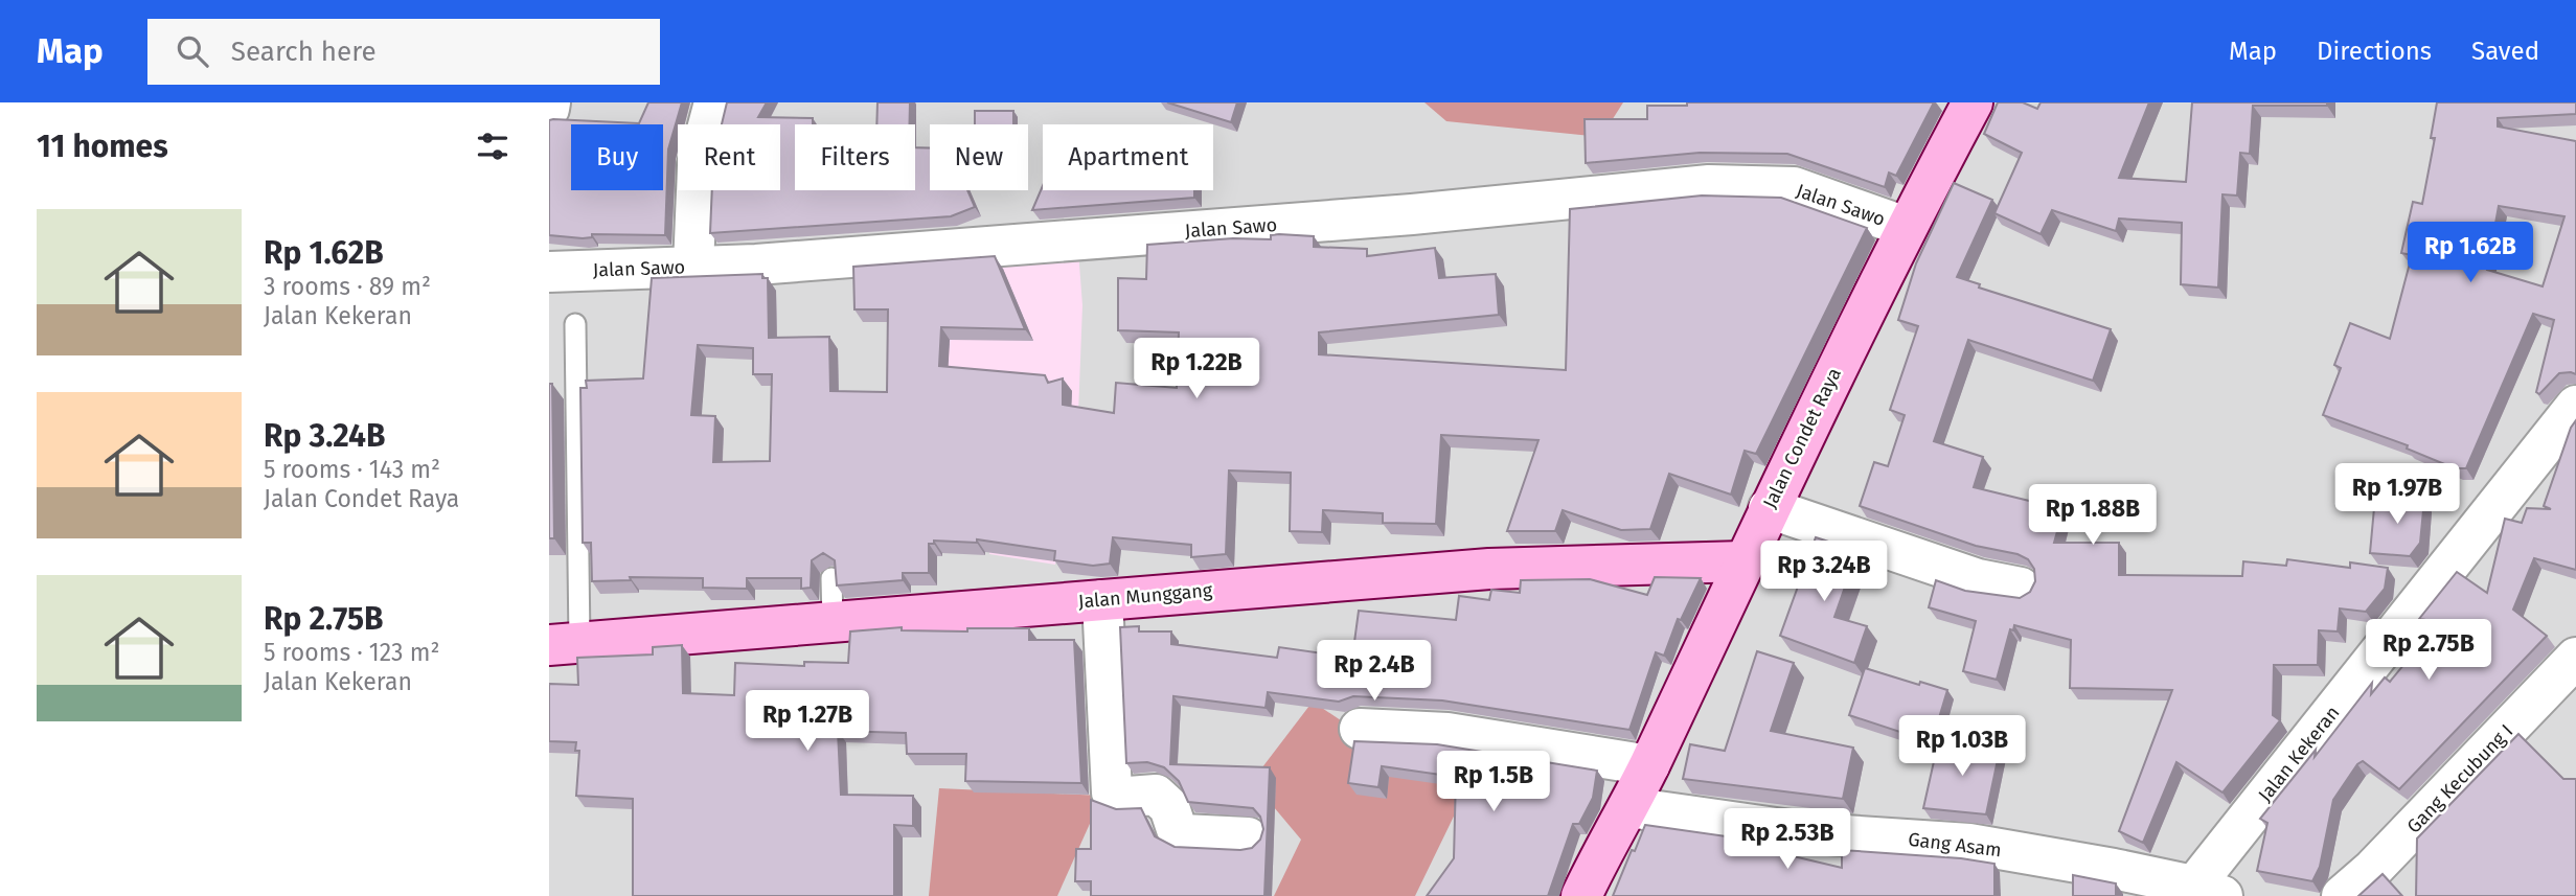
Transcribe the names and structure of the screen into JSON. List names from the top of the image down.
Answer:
{
  "streets": {
    "street": [
      "Jalan Sawo",
      "Jalan Condet Raya",
      "Jalan Munggang",
      "Jalan Kekeran",
      "Gang Kecubung I",
      "Gang Asam"
    ]
  },
  "crossings": [
    ["Jalan Sawo", "Jalan Condet Raya"],
    ["Jalan Condet Raya", "Jalan Munggang"],
    ["Jalan Condet Raya", "Gang Asam"],
    ["Jalan Kekeran", "Gang Asam"]
  ],
  "page": {
    "header": "Map",
    "search": "Search here",
    "nav": ["Map", "Directions", "Saved"],
    "heading": "11 homes",
    "chip": [
      "Buy",
      "Rent",
      "Filters",
      "New",
      "Apartment"
    ],
    "list": [
      {
        "name": "Rp 1.62B",
        "note": "3 rooms · 89 m² · Jalan Kekeran"
      },
      {
        "name": "Rp 3.24B",
        "note": "5 rooms · 143 m² · Jalan Condet Raya"
      },
      {
        "name": "Rp 2.75B",
        "note": "5 rooms · 123 m² · Jalan Kekeran"
      }
    ],
    "price": [
      "Rp 1.62B",
      "Rp 1.22B",
      "Rp 1.97B",
      "Rp 1.88B",
      "Rp 3.24B",
      "Rp 2.75B",
      "Rp 2.4B",
      "Rp 1.27B",
      "Rp 1.03B",
      "Rp 1.5B",
      "Rp 2.53B"
    ]
  }
}
